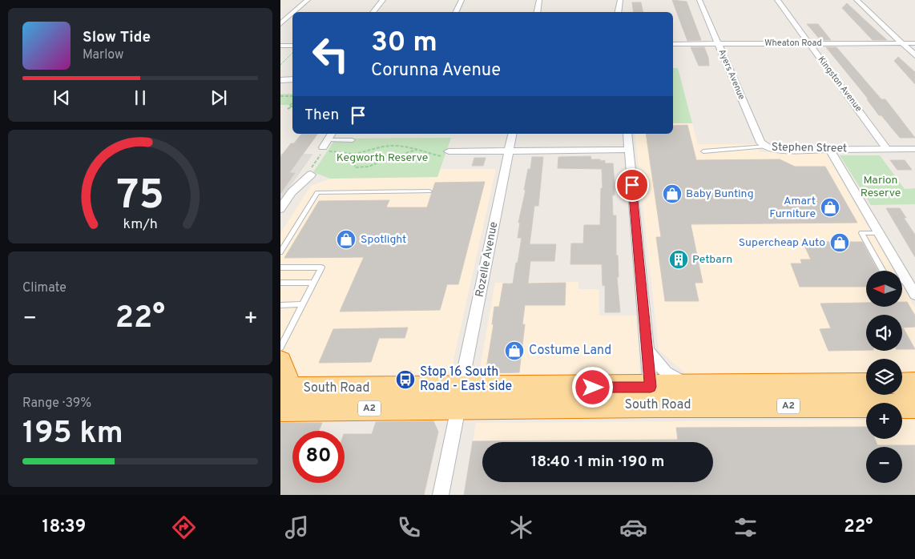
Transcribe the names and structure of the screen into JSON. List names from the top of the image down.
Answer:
{
  "streets": {
    "highway": ["South Road", "A2"],
    "street": [
      "Wheaton Road",
      "Ayers Avenue",
      "Kingston Avenue",
      "Stephen Street",
      "Rozelle Avenue"
    ]
  },
  "crossings": [
    ["Wheaton Road", "Ayers Avenue"],
    ["Wheaton Road", "Kingston Avenue"],
    ["Ayers Avenue", "Stephen Street"],
    ["Kingston Avenue", "Stephen Street"],
    ["Rozelle Avenue", "South Road"]
  ],
  "parks": ["Kegworth Reserve", "Marion Reserve"],
  "places": {
    "shop": [
      "Baby Bunting",
      "Amart Furniture",
      "Spotlight",
      "Supercheap Auto",
      "Costume Land"
    ],
    "building": ["Petbarn"],
    "bus stop": ["Stop 16 South Road - East side"]
  },
  "north": "left",
  "page": {
    "turn": ["30 m", "Corunna Avenue"],
    "song": ["Slow Tide", "Marlow"],
    "then": "Then",
    "tile": [
      "Climate",
      ["Range · 39%", "195 km"]
    ],
    "map_buttons": ["+", "−"],
    "heat": ["−", "22°", "+"],
    "limit": "80",
    "trip": "18:40 · 1 min · 190 m",
    "tabs": ["18:39", "22°"],
    "gauge": ["75", "km/h"]
  }
}
